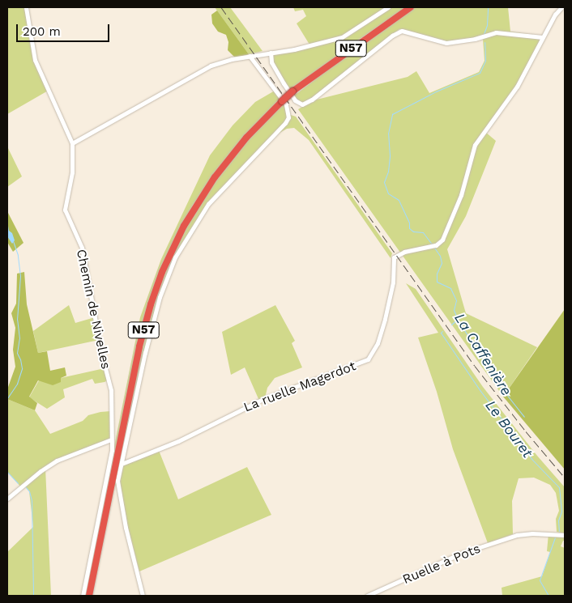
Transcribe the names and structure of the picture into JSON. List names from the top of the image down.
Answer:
{
  "streets": {
    "highway": ["N57"],
    "street": ["Chemin de Nivelles", "La ruelle Magerdot", "Ruelle à Pots"]
  },
  "water": ["La Caffenière", "Le Bouret"],
  "scale_bar": "200 m"
}
